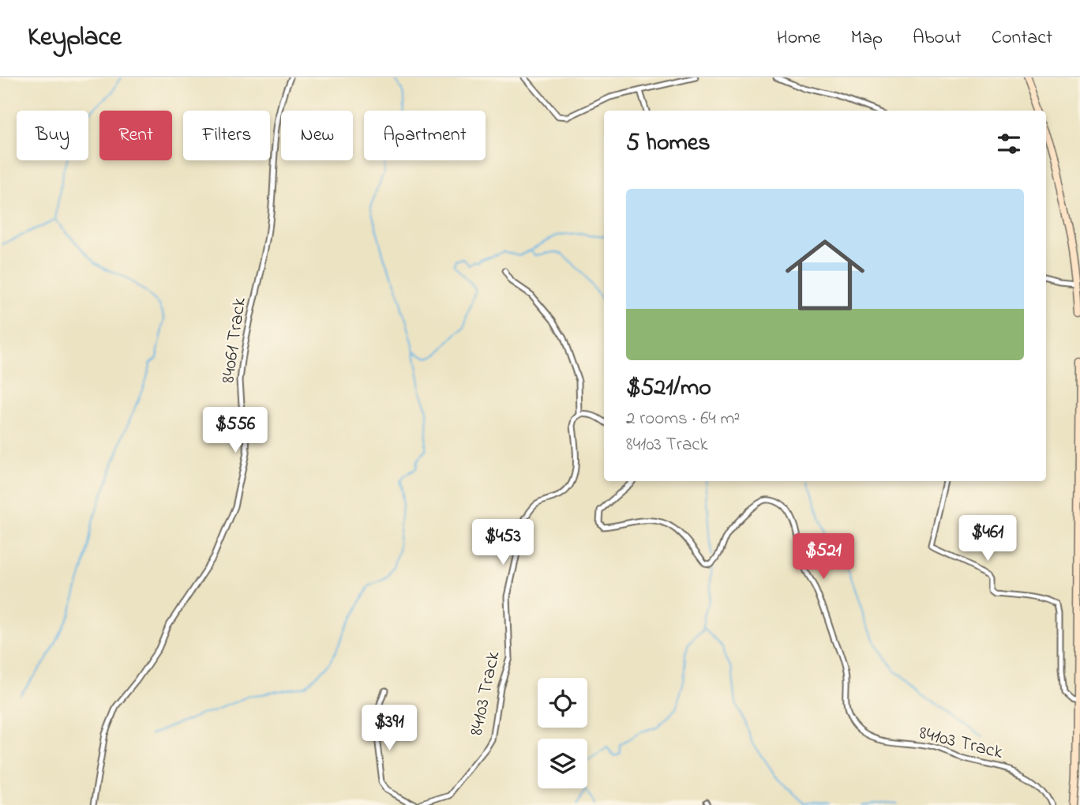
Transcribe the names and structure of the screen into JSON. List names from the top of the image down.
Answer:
{
  "streets": {
    "street": ["84061 Track", "84103 Track"]
  },
  "page": {
    "header": "Keyplace",
    "nav": [
      "Home",
      "Map",
      "About",
      "Contact"
    ],
    "chip": [
      "Buy",
      "Rent",
      "Filters",
      "New",
      "Apartment"
    ],
    "heading": "5 homes",
    "list": [
      {
        "name": "$521/mo",
        "note": "2 rooms · 64 m² · 84103 Track"
      }
    ],
    "price": [
      "$556",
      "$461",
      "$453",
      "$521",
      "$391"
    ]
  }
}
